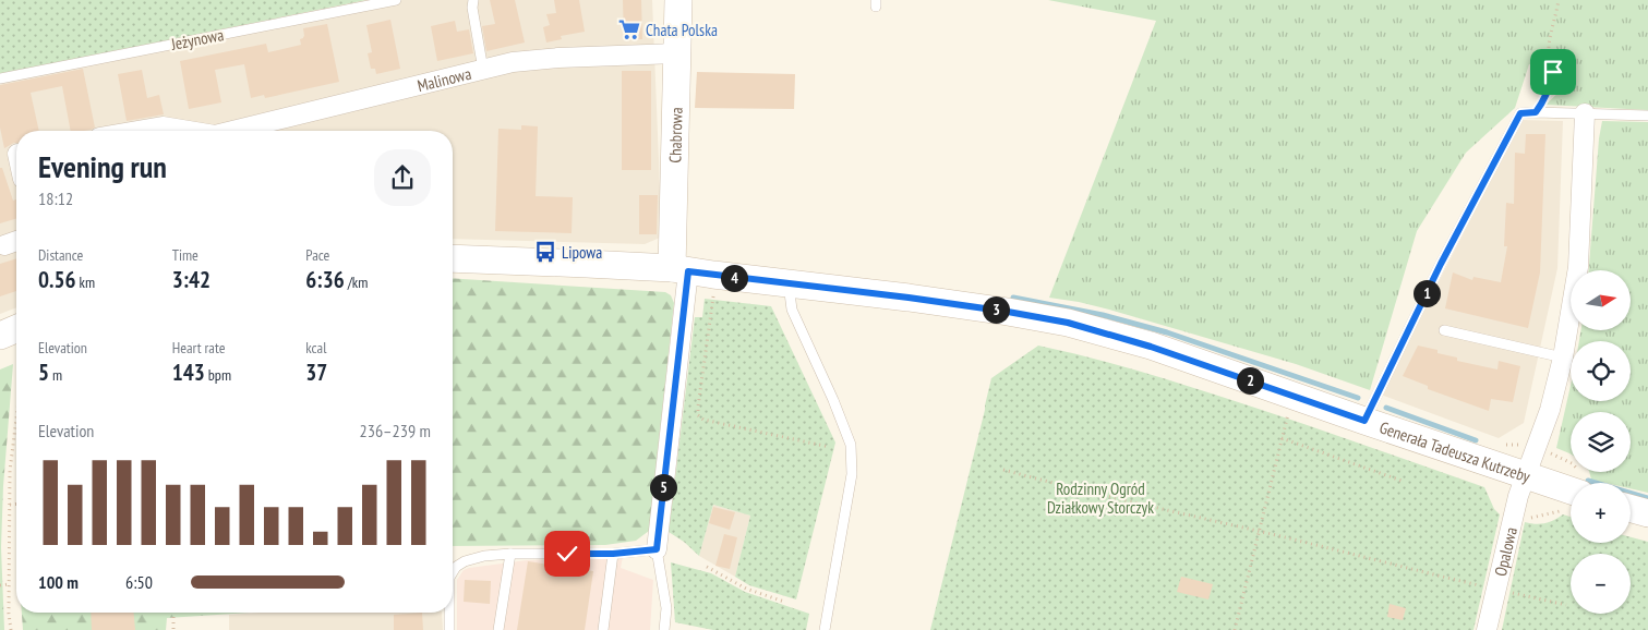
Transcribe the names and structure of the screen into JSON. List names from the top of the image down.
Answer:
{
  "streets": {
    "street": [
      "Malinowa",
      "Chabrowa",
      "Generała Tadeusza Kutrzeby",
      "Opalowa"
    ],
    "lane": ["Jeżynowa"]
  },
  "crossings": [
    ["Malinowa", "Chabrowa"],
    ["Chabrowa", "Generała Tadeusza Kutrzeby"],
    ["Generała Tadeusza Kutrzeby", "Opalowa"]
  ],
  "parks": ["Rodzinny Ogród Działkowy Storczyk"],
  "places": {
    "supermarket": ["Chata Polska"],
    "bus stop": ["Lipowa"]
  },
  "north": "right",
  "page": {
    "heading": ["Evening run", "18:12"],
    "stats": [
      ["Distance", "0.56 km"],
      ["Time", "3:42"],
      ["Pace", "6:36 /km"],
      ["Elevation", "5 m"],
      ["Heart rate", "143 bpm"],
      ["kcal", "37"]
    ],
    "pins": [
      "4",
      "1",
      "3",
      "2",
      "5"
    ],
    "map_buttons": ["+", "−"],
    "chart": ["Elevation", "236–239 m"],
    "list": [
      {
        "name": "100 m",
        "note": "6:50"
      }
    ]
  }
}
